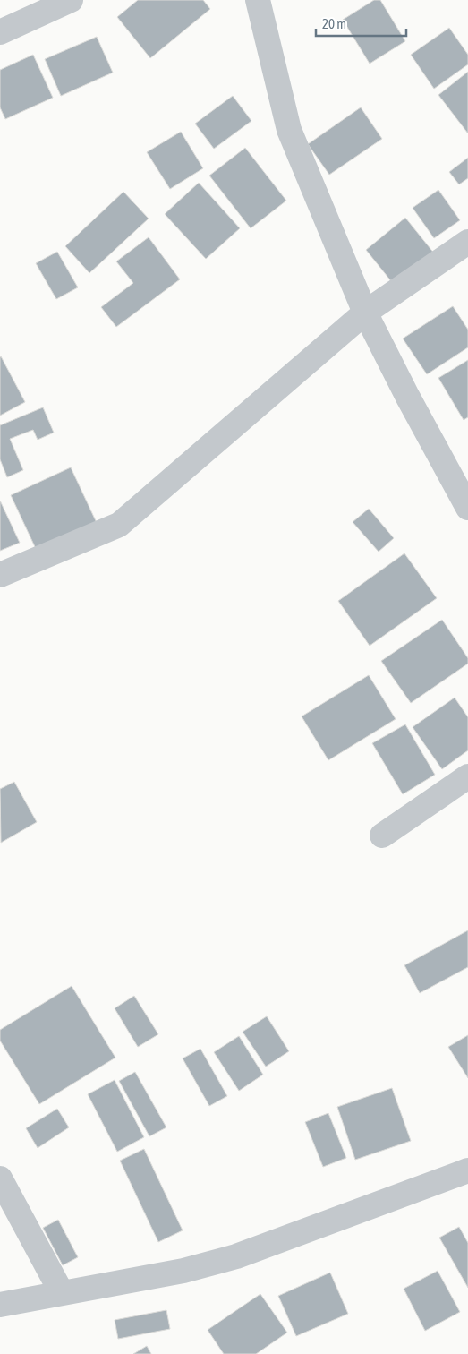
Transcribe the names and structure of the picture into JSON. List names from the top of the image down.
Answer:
{
  "scale_bar": "20 m"
}
